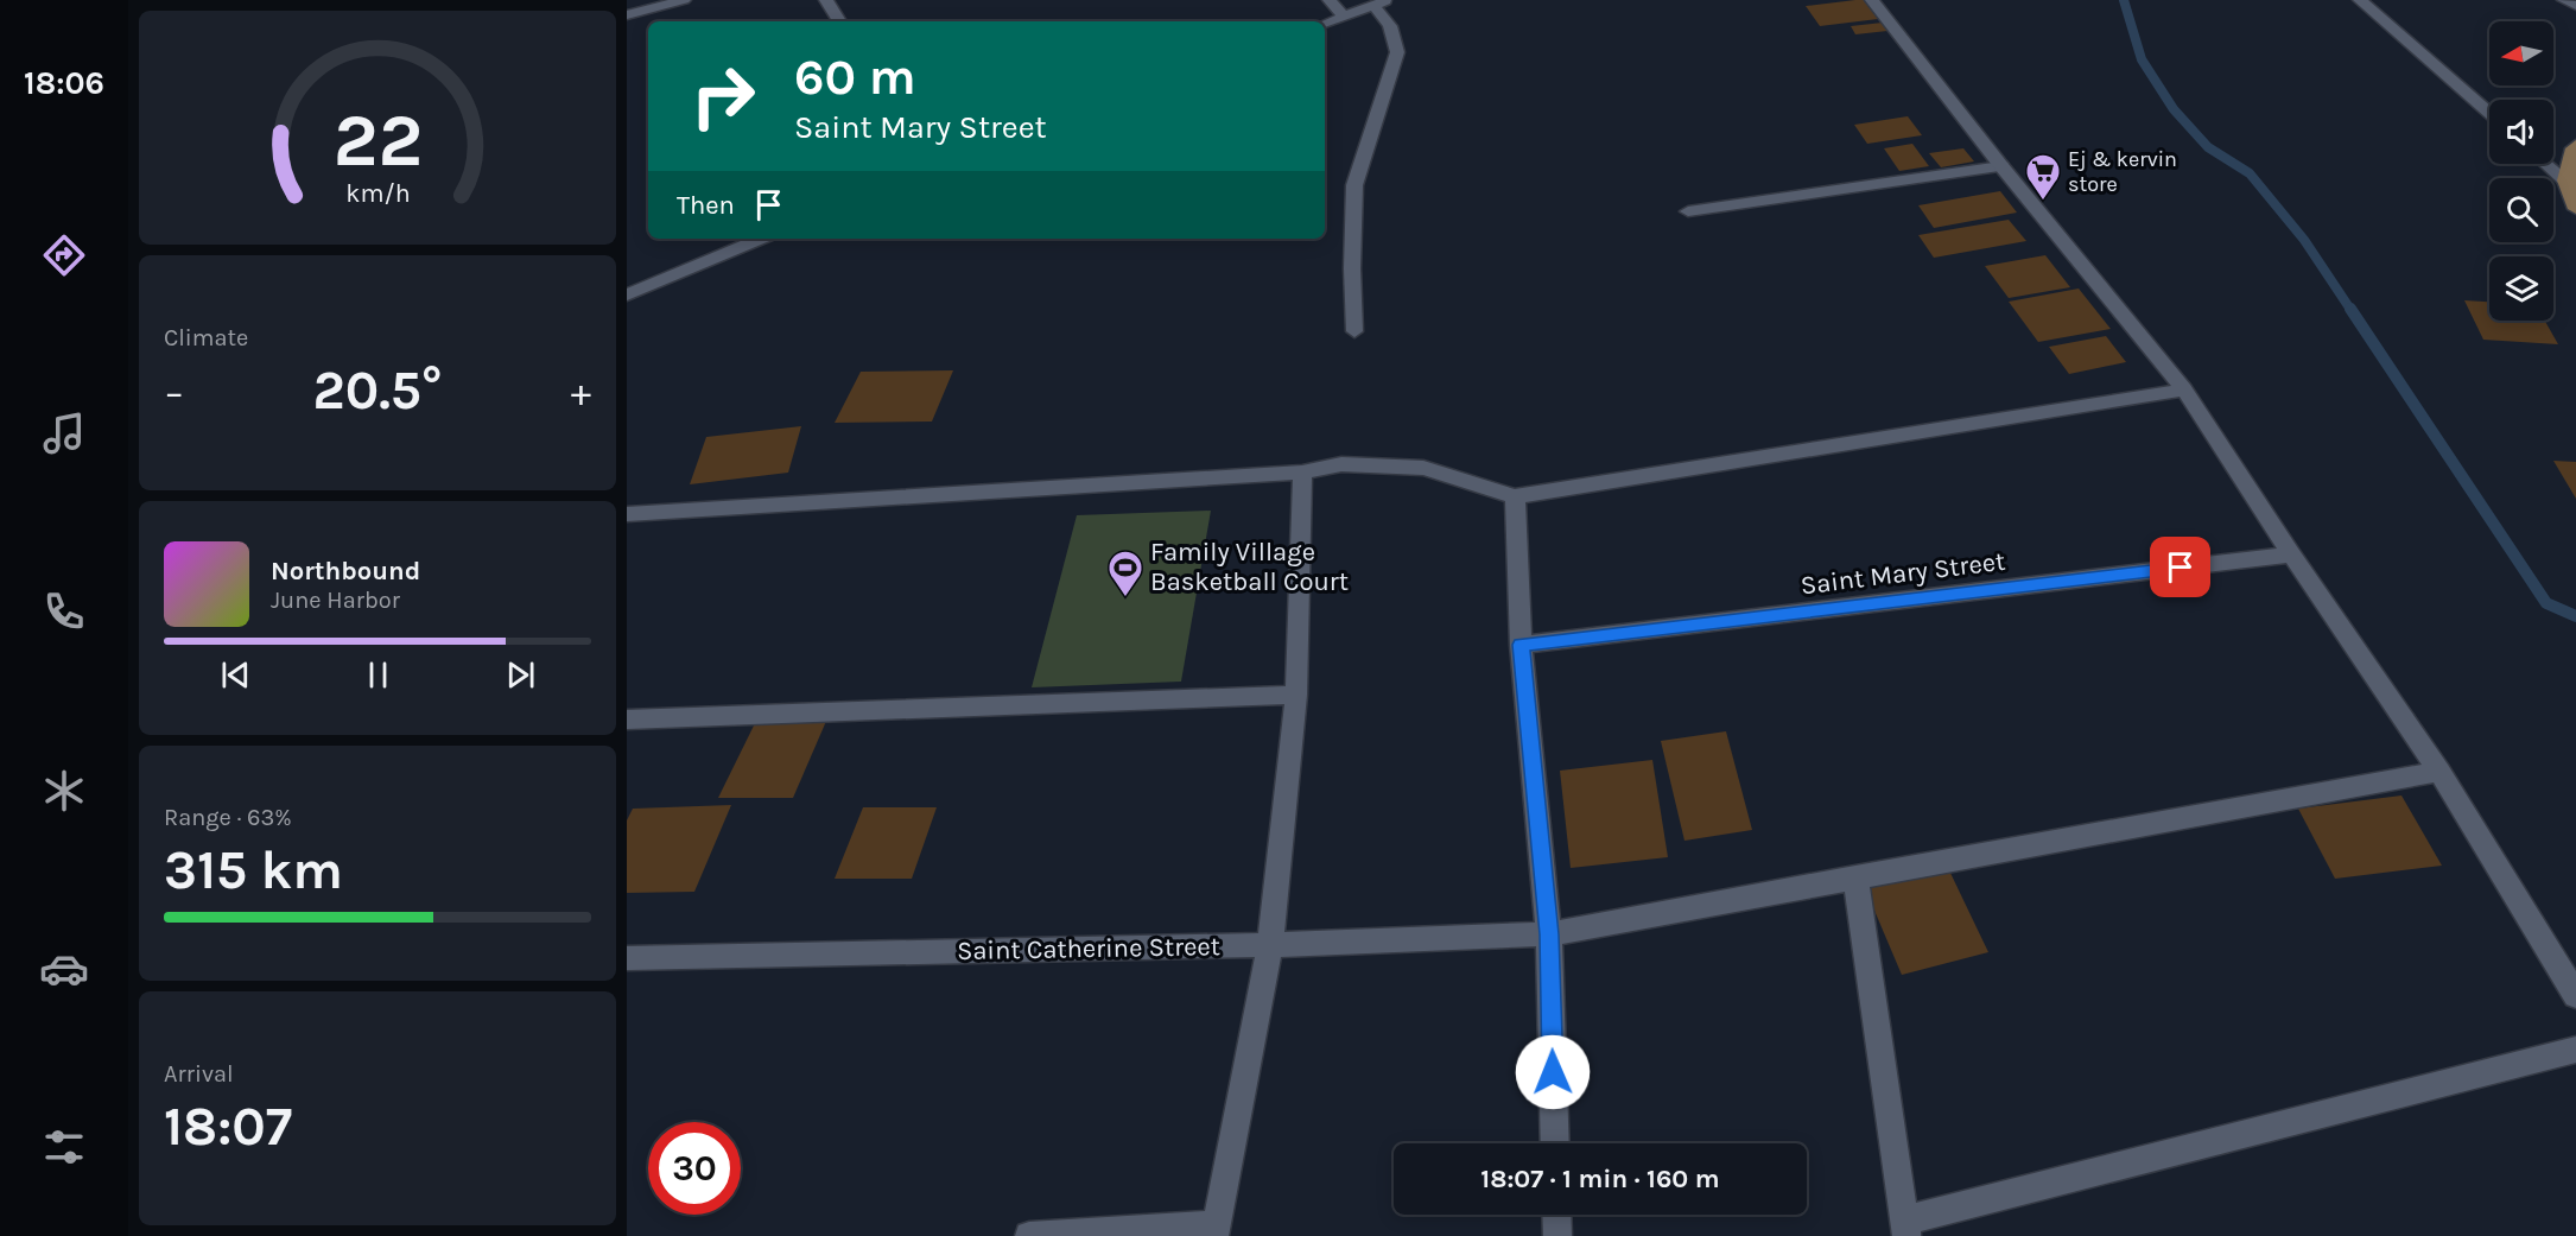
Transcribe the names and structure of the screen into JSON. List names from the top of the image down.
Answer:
{
  "streets": {
    "street": ["Saint Mary Street", "Saint Catherine Street"]
  },
  "places": {
    "supermarket": ["Ej & kervin store"],
    "sports": ["Family Village Basketball Court"]
  },
  "north": "left",
  "page": {
    "tabs": "18:06",
    "turn": ["60 m", "Saint Mary Street"],
    "then": "Then",
    "tile": [
      "Climate",
      ["Range · 63%", "315 km"],
      ["Arrival", "18:07"]
    ],
    "heat": ["−", "20.5°", "+"],
    "song": ["Northbound", "June Harbor"],
    "limit": "30",
    "trip": "18:07 · 1 min · 160 m",
    "gauge": ["22", "km/h"]
  }
}
